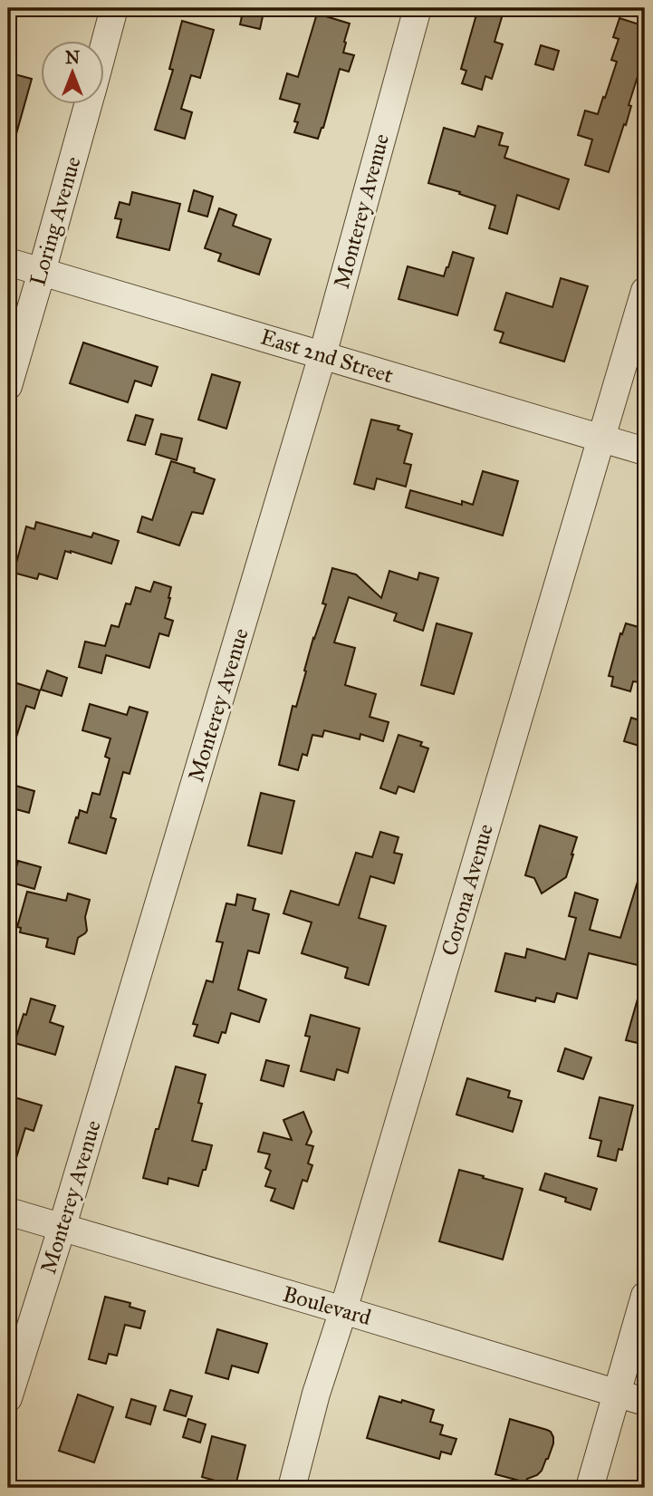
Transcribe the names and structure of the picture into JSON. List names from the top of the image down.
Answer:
{
  "streets": {
    "street": [
      "Monterey Avenue",
      "Loring Avenue",
      "East 2nd Street",
      "Corona Avenue",
      "Boulevard"
    ]
  },
  "crossings": [
    ["Monterey Avenue", "East 2nd Street"],
    ["Monterey Avenue", "Boulevard"],
    ["Loring Avenue", "East 2nd Street"],
    ["East 2nd Street", "Corona Avenue"],
    ["Corona Avenue", "Boulevard"]
  ],
  "north": "top"
}
